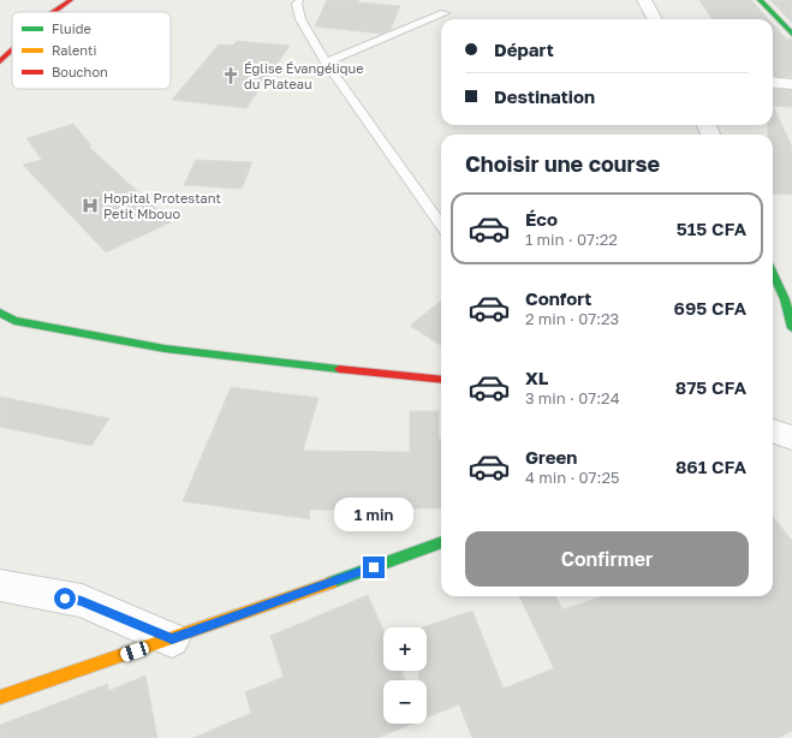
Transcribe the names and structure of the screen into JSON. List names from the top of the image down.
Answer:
{
  "places": {
    "church": ["Église Évangélique du Plateau"],
    "hospital": ["Hopital Protestant Petit Mbouo"]
  },
  "legend": ["Fluide", "Ralenti", "Bouchon"],
  "page": {
    "banner": ["Départ", "Destination"],
    "heading": "Choisir une course",
    "list": [
      {
        "name": "Éco",
        "note": "1 min · 07:22",
        "value": "515 CFA"
      },
      {
        "name": "Confort",
        "note": "2 min · 07:23",
        "value": "695 CFA"
      },
      {
        "name": "XL",
        "note": "3 min · 07:24",
        "value": "875 CFA"
      },
      {
        "name": "Green",
        "note": "4 min · 07:25",
        "value": "861 CFA"
      }
    ],
    "bubble": "1 min",
    "buttons": "Confirmer",
    "map_buttons": ["+", "−"]
  }
}
